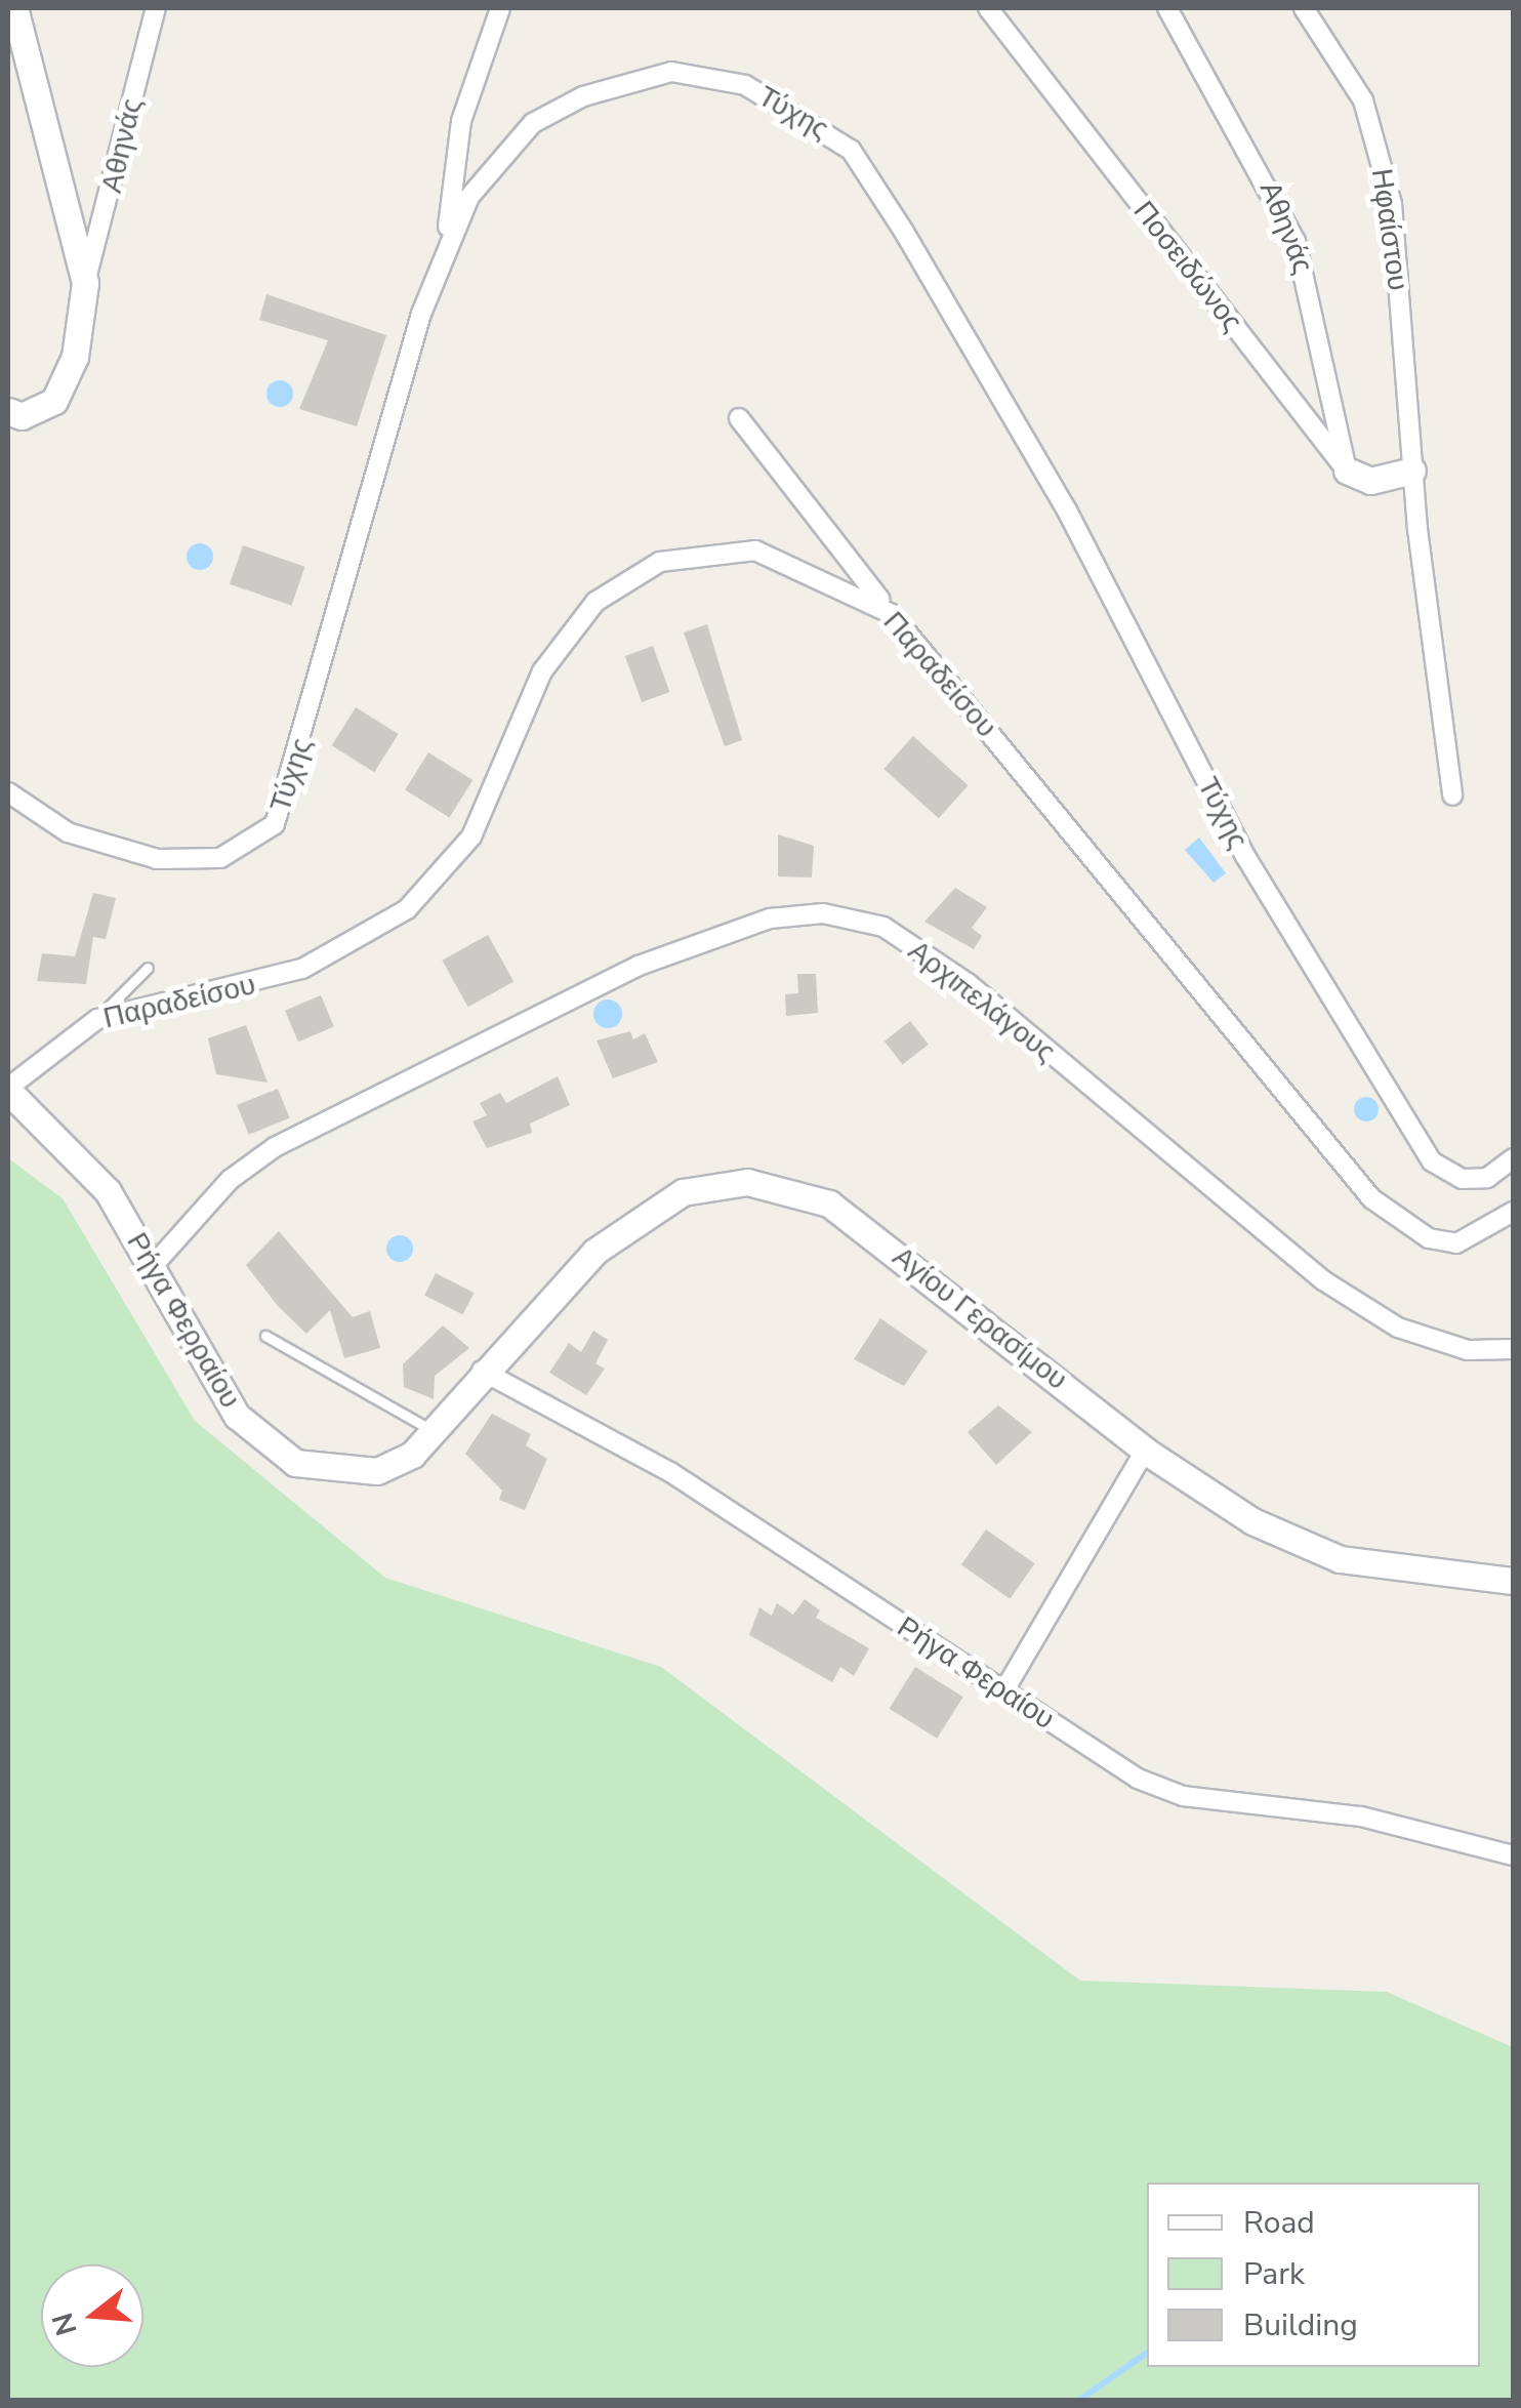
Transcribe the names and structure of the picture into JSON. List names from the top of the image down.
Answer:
{
  "streets": {
    "street": [
      "Τύχης",
      "Αθηνάς",
      "Ηφαίστου",
      "Ποσειδώνος",
      "Παραδείσου",
      "Αρχιπελάγους",
      "Αγίου Γερασίμου",
      "Ρήγα Φερραίου",
      "Ρήγα Φεραίου"
    ]
  },
  "crossings": [
    ["Αθηνάς", "Ποσειδώνος"],
    ["Παραδείσου", "Ρήγα Φερραίου"],
    ["Αρχιπελάγους", "Ρήγα Φερραίου"],
    ["Αγίου Γερασίμου", "Ρήγα Φερραίου"],
    ["Αγίου Γερασίμου", "Ρήγα Φεραίου"],
    ["Ρήγα Φερραίου", "Ρήγα Φεραίου"]
  ],
  "legend": ["Road", "Park", "Building"],
  "north": "left"
}
